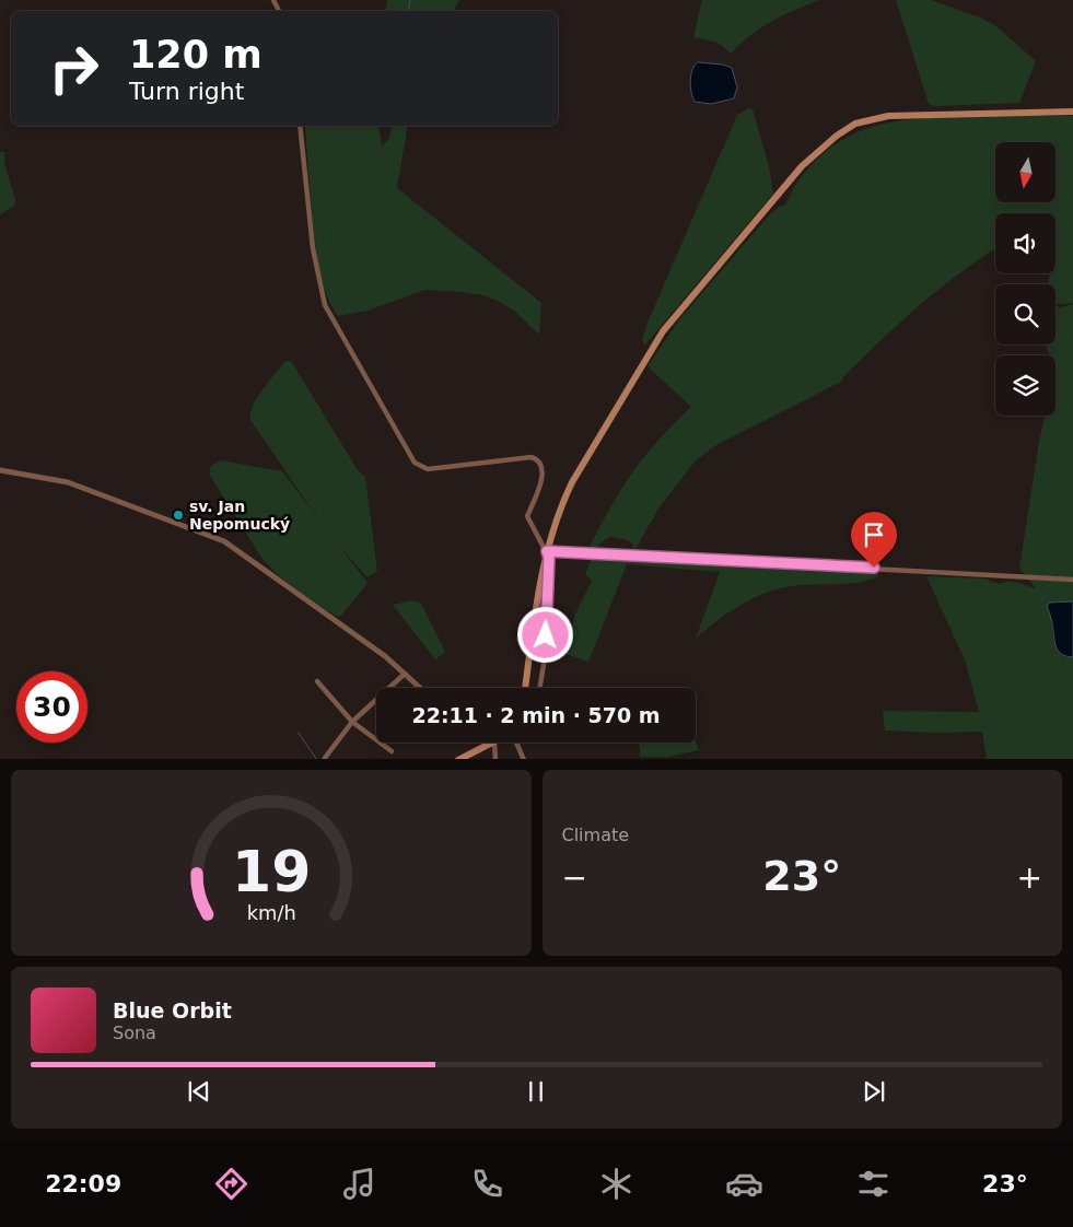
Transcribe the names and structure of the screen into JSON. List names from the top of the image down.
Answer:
{
  "places": ["sv. Jan Nepomucký"],
  "north": "bottom",
  "page": {
    "turn": ["120 m", "Turn right"],
    "limit": "30",
    "trip": "22:11 · 2 min · 570 m",
    "tile": "Climate",
    "heat": ["−", "23°", "+"],
    "song": ["Blue Orbit", "Sona"],
    "tabs": ["22:09", "23°"],
    "gauge": ["19", "km/h"]
  }
}
